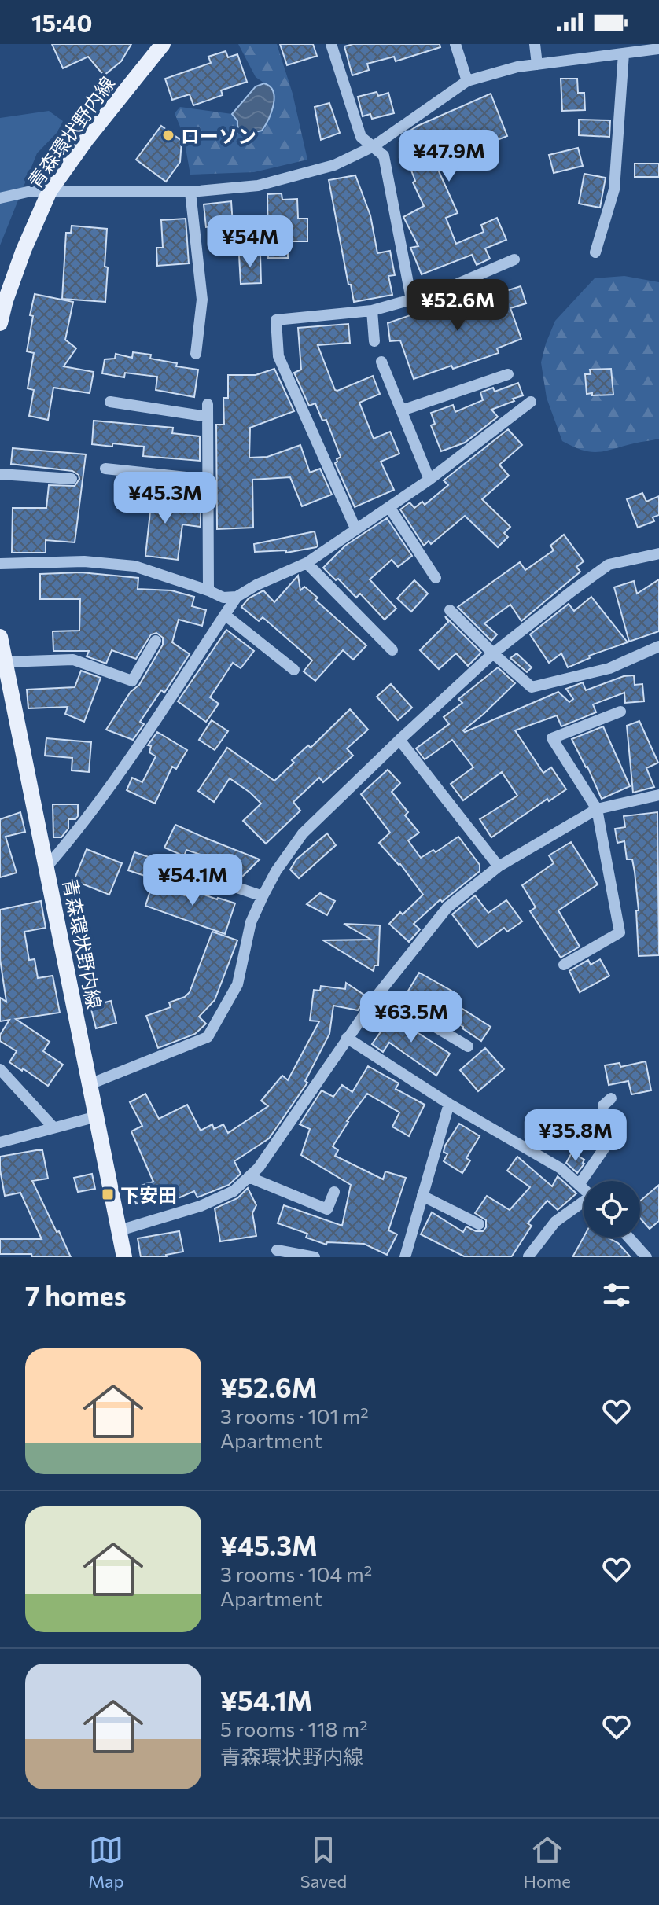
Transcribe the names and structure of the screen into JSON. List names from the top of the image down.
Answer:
{
  "streets": {
    "main road": ["青森環状野内線"]
  },
  "places": {
    "other": ["ローソン"],
    "transit": ["下安田"]
  },
  "page": {
    "status": "15:40",
    "price": [
      "¥47.9M",
      "¥54M",
      "¥52.6M",
      "¥45.3M",
      "¥54.1M",
      "¥63.5M",
      "¥35.8M"
    ],
    "heading": "7 homes",
    "list": [
      {
        "name": "¥52.6M",
        "note": "3 rooms · 101 m² · Apartment"
      },
      {
        "name": "¥45.3M",
        "note": "3 rooms · 104 m² · Apartment"
      },
      {
        "name": "¥54.1M",
        "note": "5 rooms · 118 m² · 青森環状野内線"
      }
    ],
    "tabs": ["Map", "Saved", "Home"]
  }
}
